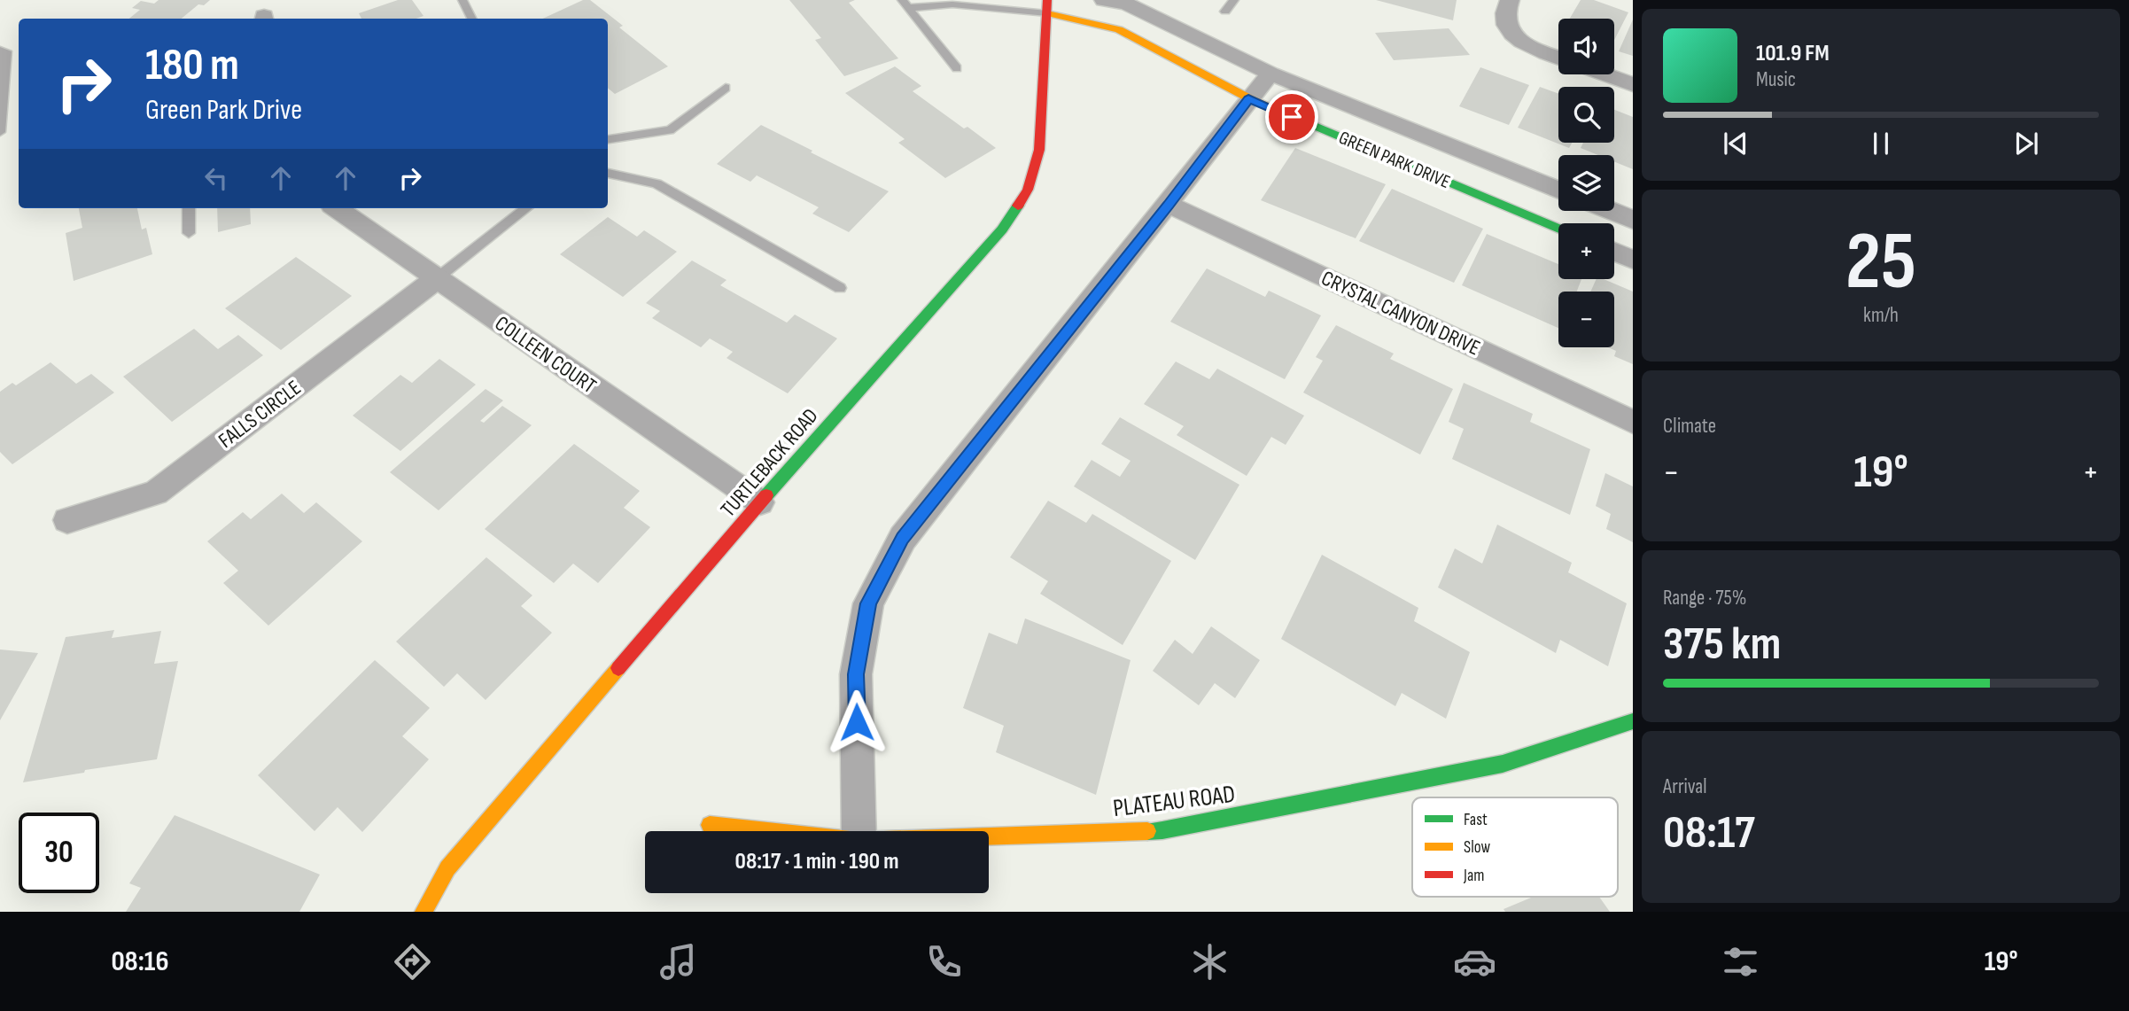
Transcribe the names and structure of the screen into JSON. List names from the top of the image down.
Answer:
{
  "streets": {
    "street": [
      "GREEN PARK DRIVE",
      "CRYSTAL CANYON DRIVE",
      "COLLEEN COURT",
      "FALLS CIRCLE",
      "TURTLEBACK ROAD",
      "PLATEAU ROAD"
    ]
  },
  "crossings": [
    ["GREEN PARK DRIVE", "TURTLEBACK ROAD"],
    ["COLLEEN COURT", "FALLS CIRCLE"],
    ["COLLEEN COURT", "TURTLEBACK ROAD"]
  ],
  "legend": ["Fast", "Slow", "Jam"],
  "page": {
    "map_buttons": ["+", "−"],
    "turn": ["180 m", "Green Park Drive"],
    "song": ["101.9 FM", "Music"],
    "tile": [
      ["25", "km/h"],
      "Climate",
      ["Range · 75%", "375 km"],
      ["Arrival", "08:17"]
    ],
    "heat": ["−", "19°", "+"],
    "limit": "30",
    "trip": "08:17 · 1 min · 190 m",
    "tabs": ["08:16", "19°"]
  }
}
